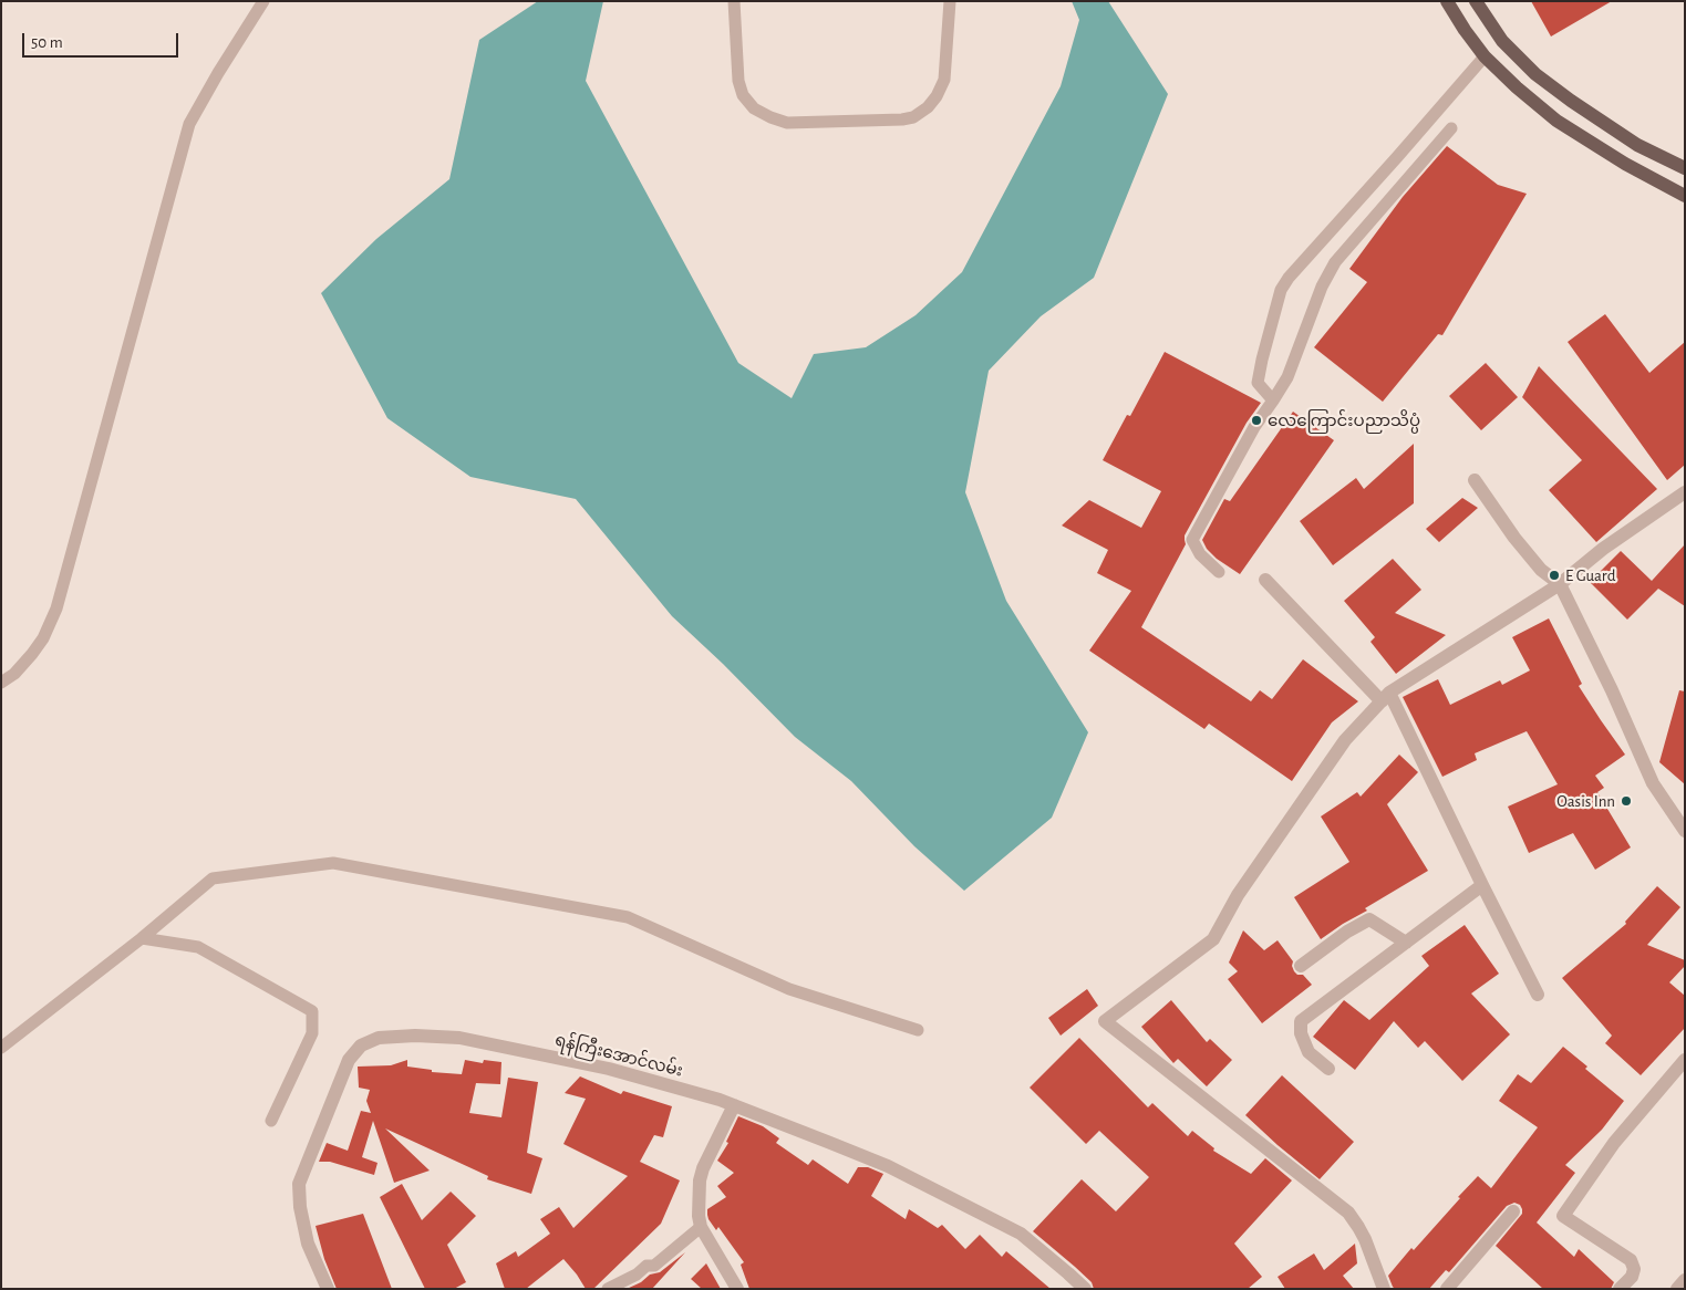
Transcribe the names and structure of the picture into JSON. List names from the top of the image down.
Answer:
{
  "streets": {
    "street": ["ရန်ကြီးအောင်လမ်း"]
  },
  "places": ["လေကြောင်းပညာသိပ္ပံ", "E Guard", "Oasis Inn"],
  "scale_bar": "50 m"
}
